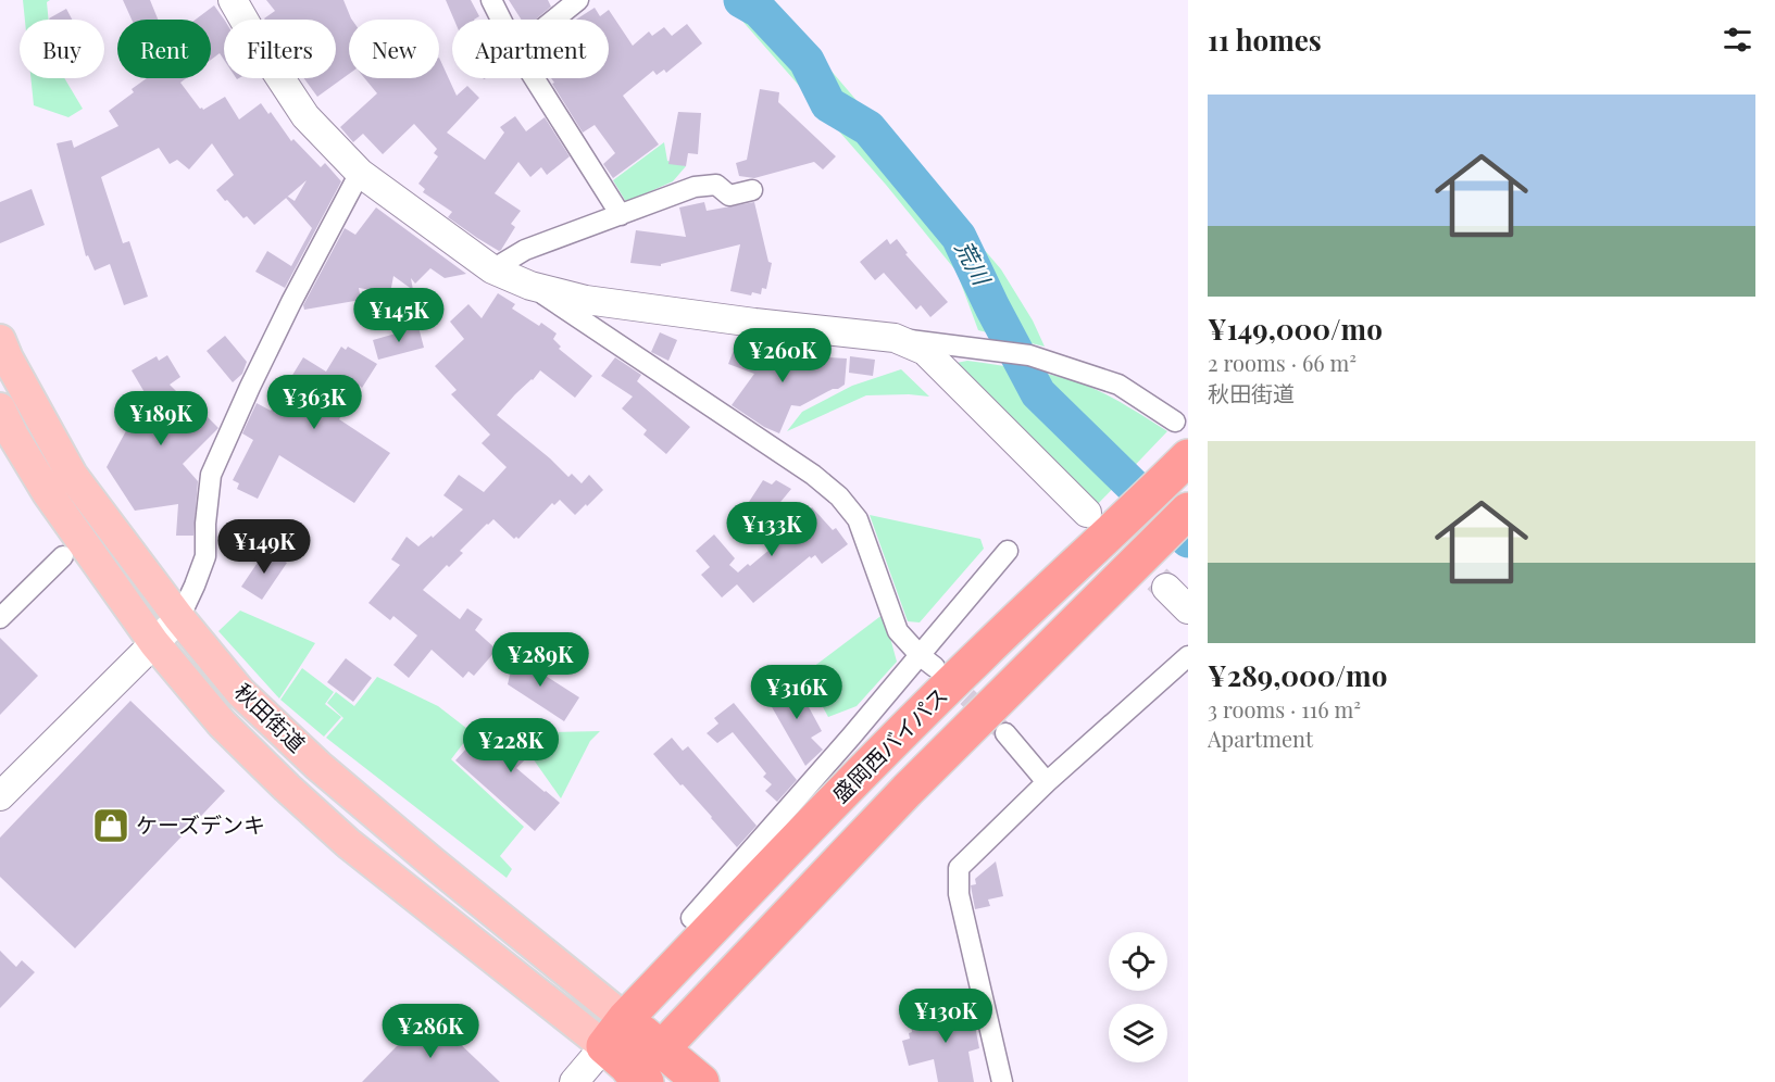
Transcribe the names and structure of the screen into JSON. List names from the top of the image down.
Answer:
{
  "streets": {
    "highway": ["盛岡西バイパス"],
    "main road": ["秋田街道"]
  },
  "crossings": [
    ["秋田街道", "盛岡西バイパス"]
  ],
  "water": ["荒川"],
  "places": {
    "shop": ["ケーズデンキ"]
  },
  "page": {
    "heading": "11 homes",
    "chip": [
      "Buy",
      "Rent",
      "Filters",
      "New",
      "Apartment"
    ],
    "list": [
      {
        "name": "¥149,000/mo",
        "note": "2 rooms · 66 m² · 秋田街道"
      },
      {
        "name": "¥289,000/mo",
        "note": "3 rooms · 116 m² · Apartment"
      }
    ],
    "price": [
      "¥145K",
      "¥260K",
      "¥363K",
      "¥189K",
      "¥133K",
      "¥149K",
      "¥289K",
      "¥316K",
      "¥228K",
      "¥130K",
      "¥286K"
    ]
  }
}
